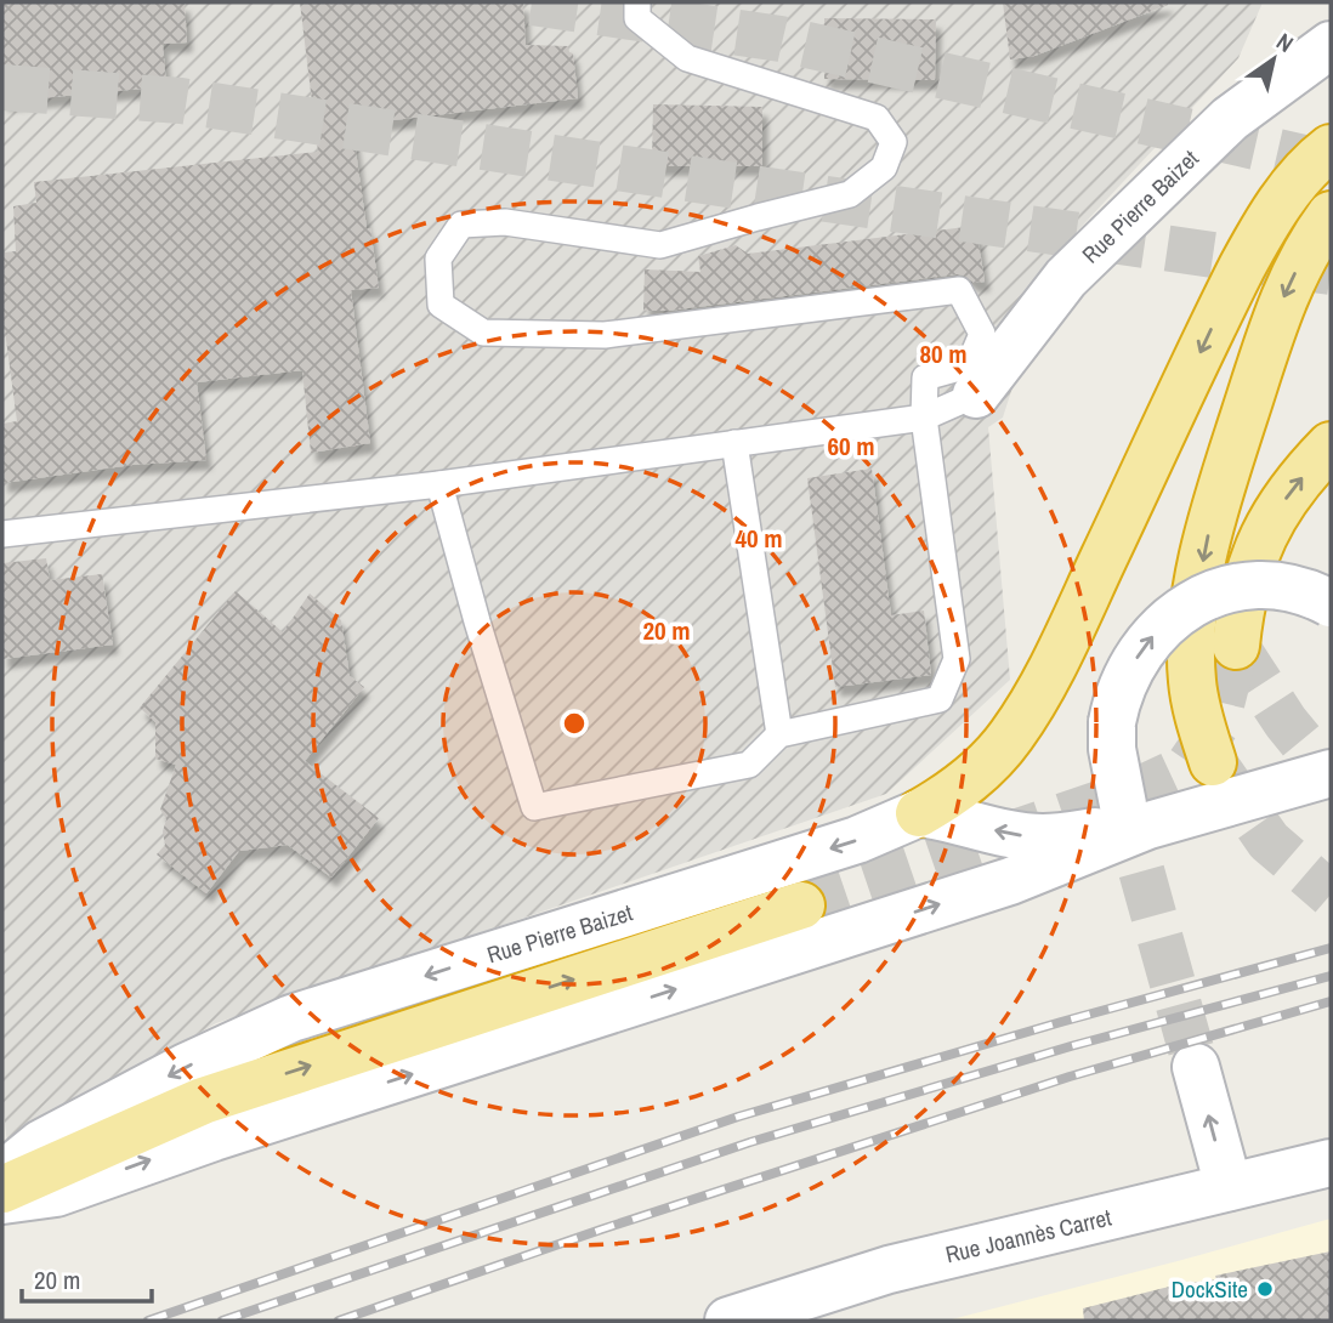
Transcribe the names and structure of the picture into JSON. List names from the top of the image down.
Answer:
{
  "streets": {
    "street": ["Rue Pierre Baizet", "Rue Joannès Carret"]
  },
  "places": ["DockSite"],
  "scale_bar": "20 m",
  "north": "top right",
  "rings": [
    "80 m",
    "60 m",
    "40 m",
    "20 m"
  ]
}
